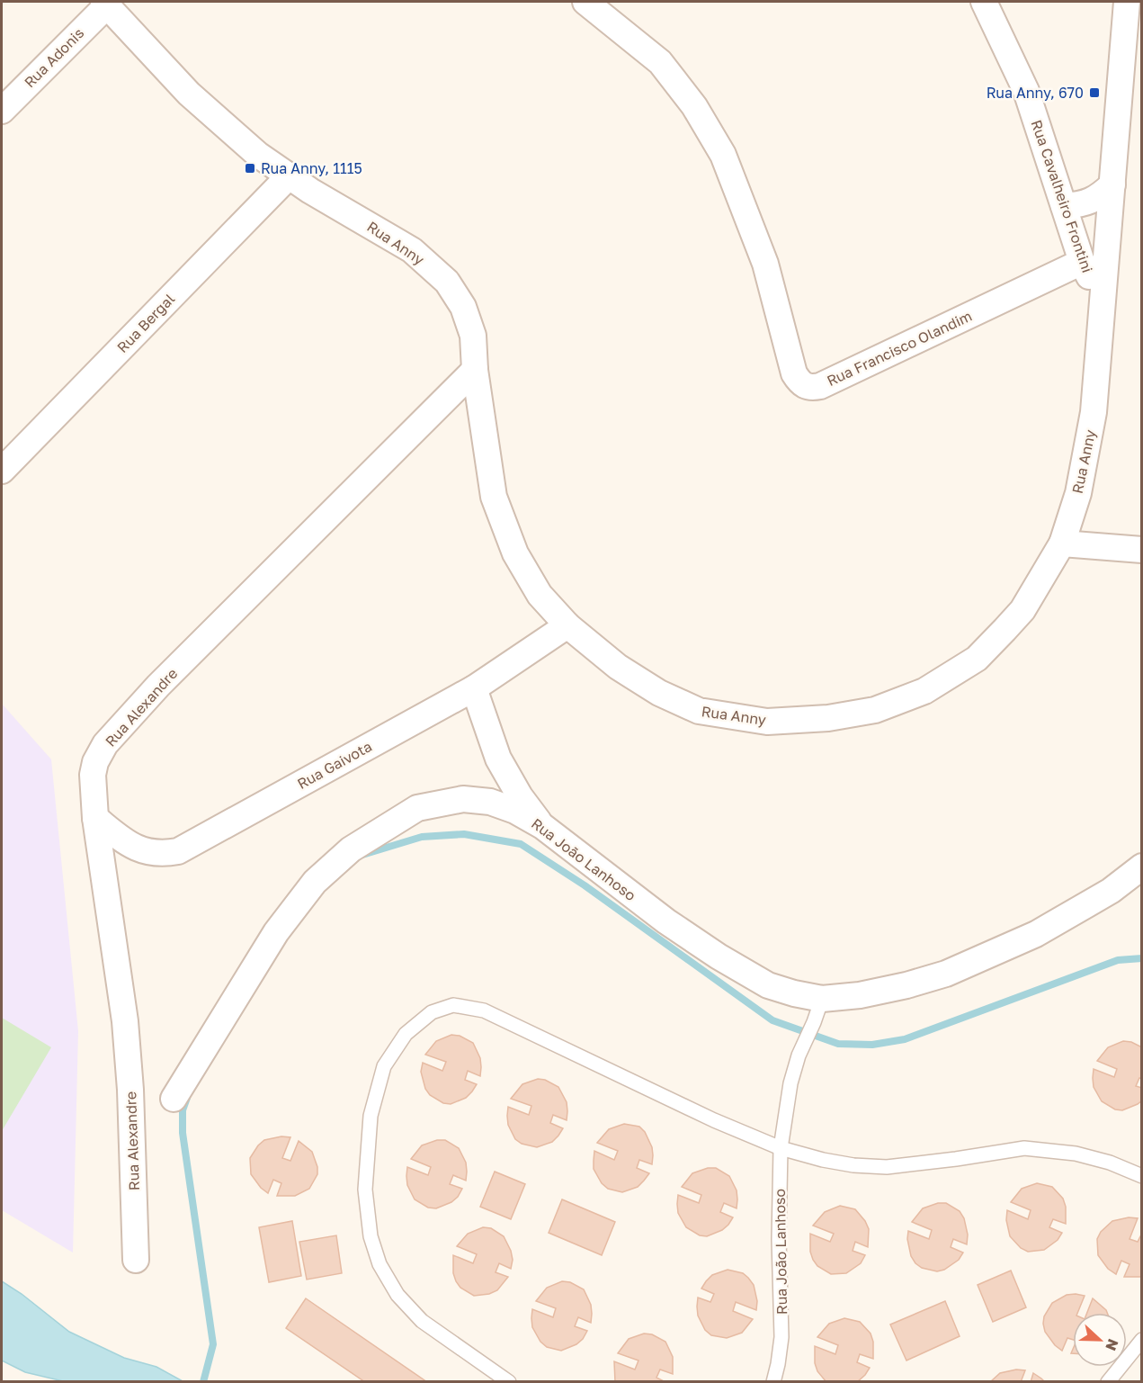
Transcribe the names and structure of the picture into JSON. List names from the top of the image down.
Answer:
{
  "streets": {
    "street": [
      "Rua Adonis",
      "Rua Cavalheiro Frontini",
      "Rua Anny",
      "Rua Bergal",
      "Rua Francisco Olandim",
      "Rua Alexandre",
      "Rua Gaivota",
      "Rua João Lanhoso"
    ]
  },
  "crossings": [
    ["Rua Adonis", "Rua Anny"],
    ["Rua Cavalheiro Frontini", "Rua Anny"],
    ["Rua Cavalheiro Frontini", "Rua Francisco Olandim"],
    ["Rua Anny", "Rua Bergal"],
    ["Rua Anny", "Rua Alexandre"],
    ["Rua Anny", "Rua Gaivota"],
    ["Rua Alexandre", "Rua Gaivota"]
  ],
  "places": {
    "transit": ["Rua Anny, 670", "Rua Anny, 1115"]
  },
  "north": "right"
}
